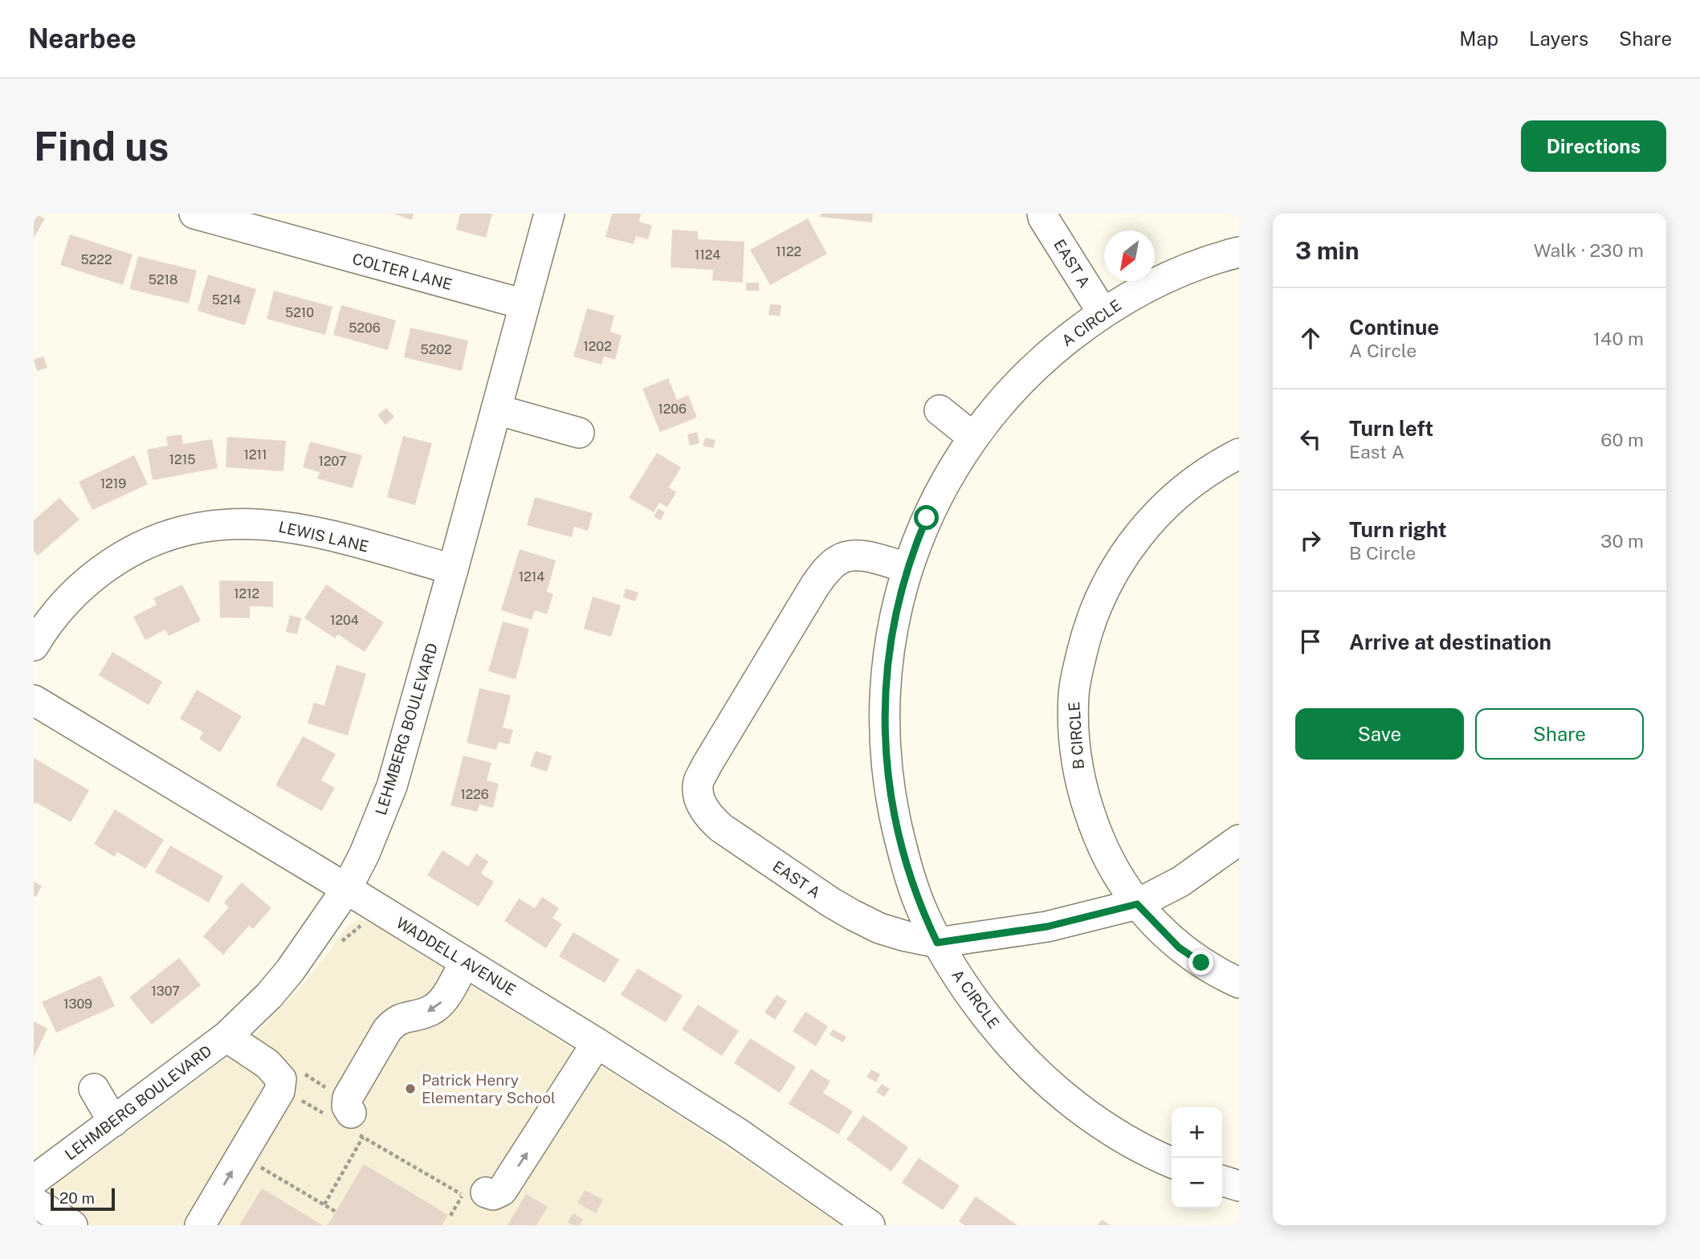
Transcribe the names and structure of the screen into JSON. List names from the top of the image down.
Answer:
{
  "streets": {
    "street": [
      "EAST A",
      "COLTER LANE",
      "A CIRCLE",
      "LEWIS LANE",
      "LEHMBERG BOULEVARD",
      "B CIRCLE",
      "WADDELL AVENUE"
    ]
  },
  "crossings": [
    ["EAST A", "A CIRCLE"],
    ["EAST A", "B CIRCLE"],
    ["COLTER LANE", "LEHMBERG BOULEVARD"],
    ["LEWIS LANE", "LEHMBERG BOULEVARD"],
    ["LEHMBERG BOULEVARD", "WADDELL AVENUE"]
  ],
  "places": ["Patrick Henry Elementary School"],
  "house_numbers": [
    "1122",
    "1124",
    "5222",
    "5218",
    "5214",
    "5210",
    "5206",
    "1202",
    "5202",
    "1206",
    "1211",
    "1215",
    "1207",
    "1219",
    "1214",
    "1212",
    "1204",
    "1226",
    "1307",
    "1309"
  ],
  "scale_bar": "20 m",
  "north": "bottom left",
  "page": {
    "header": "Nearbee",
    "nav": ["Map", "Layers", "Share"],
    "buttons": [
      "Directions",
      ["Save", "Share"]
    ],
    "title": "Find us",
    "heading": ["3 min", "Walk · 230 m"],
    "list": [
      ["Continue", "A Circle", "140 m"],
      ["Turn left", "East A", "60 m"],
      ["Turn right", "B Circle", "30 m"],
      "Arrive at destination"
    ],
    "map_buttons": ["+", "−"],
    "scale": "20 m"
  }
}
